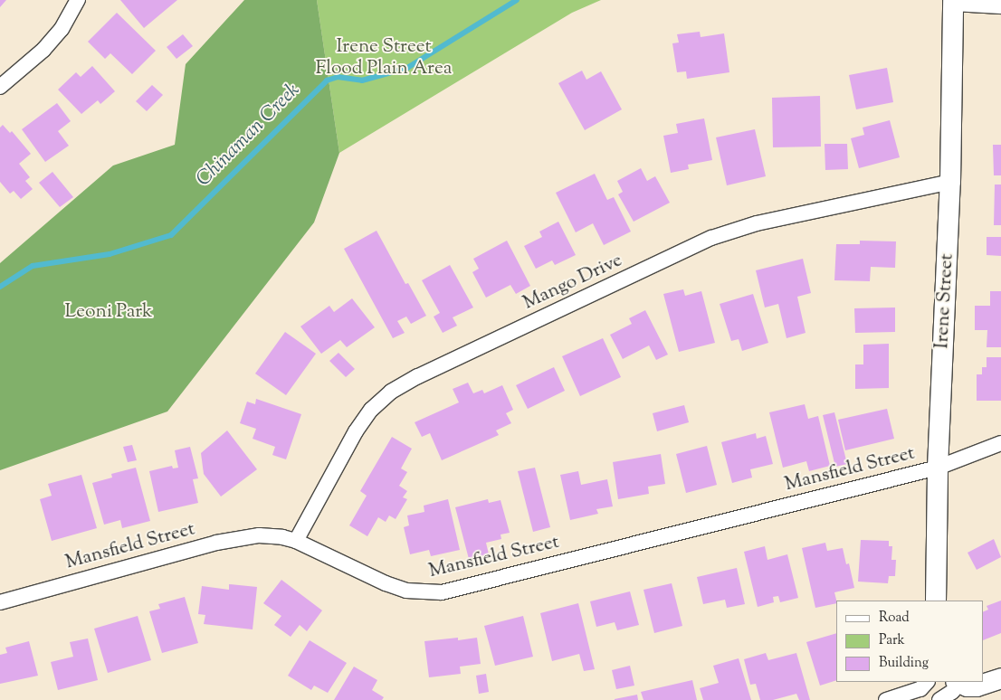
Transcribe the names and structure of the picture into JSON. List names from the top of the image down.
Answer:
{
  "streets": {
    "street": ["Mango Drive", "Irene Street", "Mansfield Street"]
  },
  "crossings": [
    ["Mango Drive", "Irene Street"],
    ["Mango Drive", "Mansfield Street"],
    ["Irene Street", "Mansfield Street"]
  ],
  "water": ["Chinaman Creek"],
  "parks": ["Irene Street Flood Plain Area", "Leoni Park"],
  "legend": ["Road", "Park", "Building"]
}
